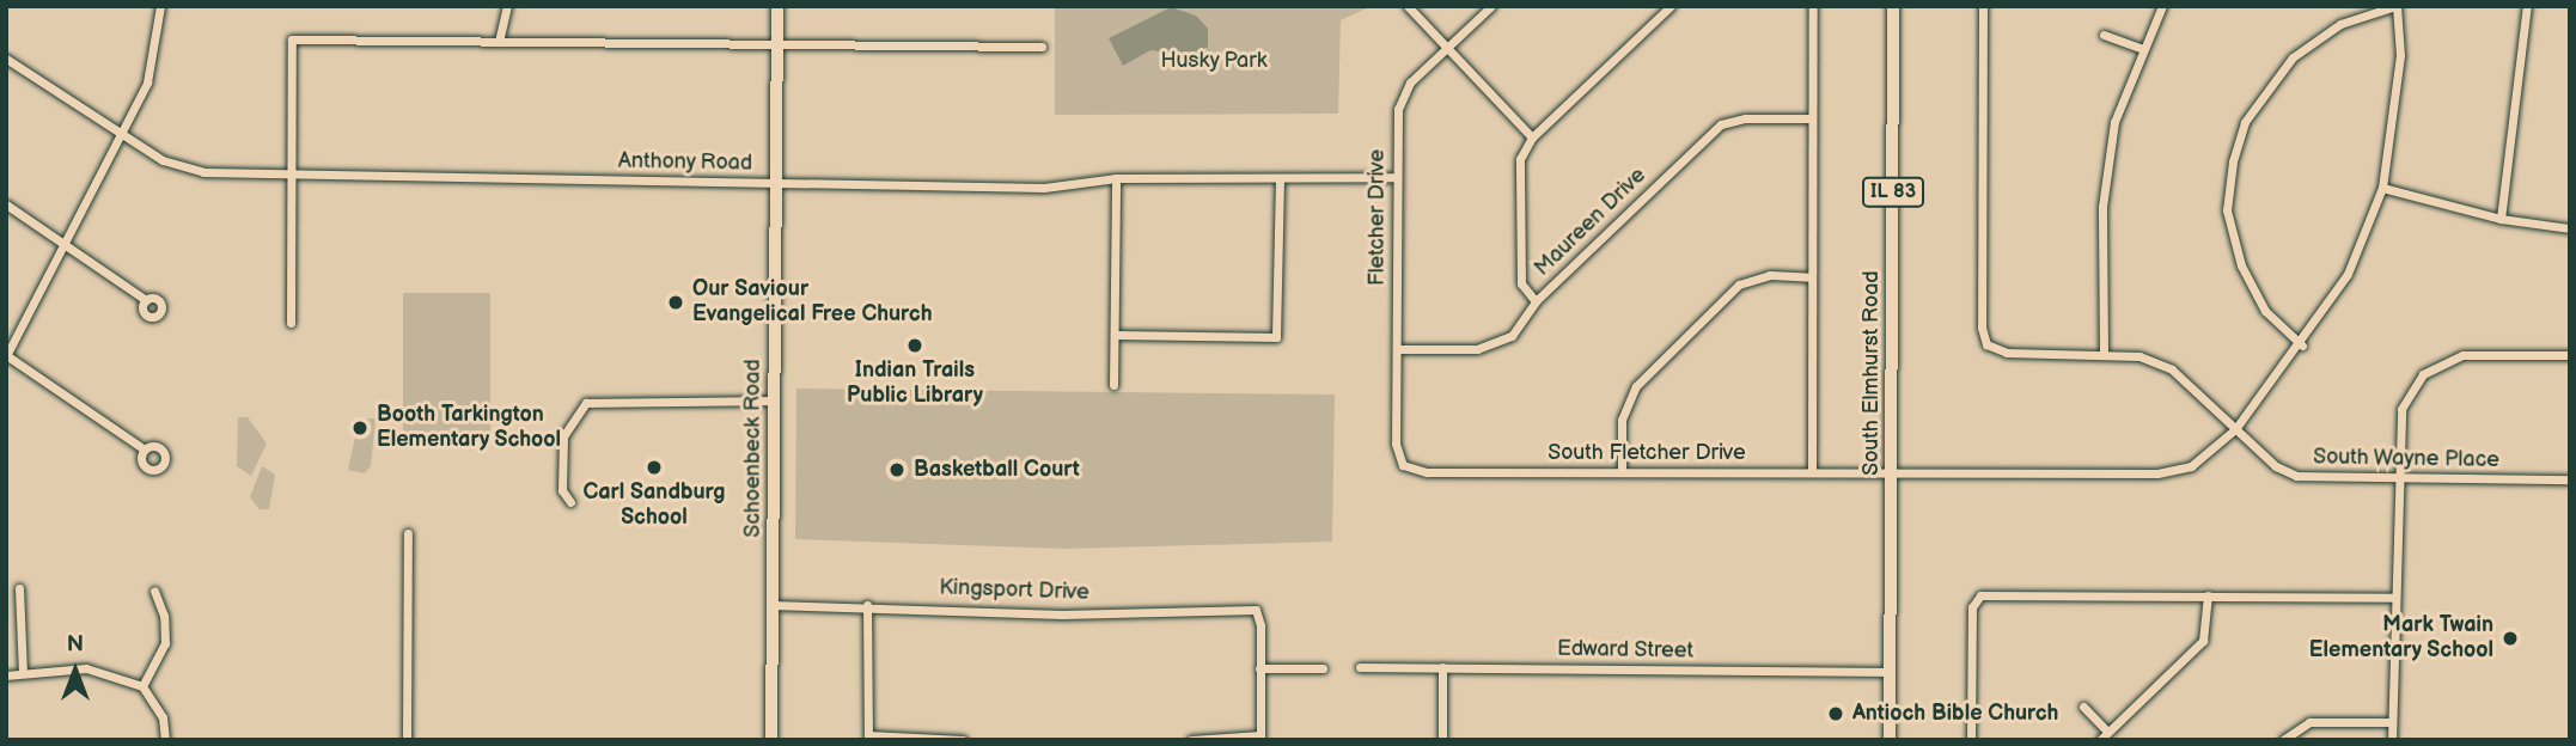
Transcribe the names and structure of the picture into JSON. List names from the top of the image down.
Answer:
{
  "streets": {
    "main road": ["IL 83", "South Elmhurst Road", "Schoenbeck Road"],
    "street": [
      "Anthony Road",
      "Fletcher Drive",
      "Maureen Drive",
      "South Fletcher Drive",
      "South Wayne Place",
      "Kingsport Drive",
      "Edward Street"
    ]
  },
  "crossings": [
    ["Anthony Road", "Fletcher Drive"],
    ["Anthony Road", "Schoenbeck Road"],
    ["Fletcher Drive", "Maureen Drive"],
    ["Fletcher Drive", "South Fletcher Drive"],
    ["South Elmhurst Road", "South Fletcher Drive"],
    ["South Elmhurst Road", "Edward Street"],
    ["Schoenbeck Road", "Kingsport Drive"],
    ["South Fletcher Drive", "South Wayne Place"]
  ],
  "parks": ["Husky Park"],
  "places": [
    "Our Saviour Evangelical Free Church",
    "Indian Trails Public Library",
    "Booth Tarkington Elementary School",
    "Carl Sandburg School",
    "Basketball Court",
    "Mark Twain Elementary School",
    "Antioch Bible Church"
  ],
  "north": "top"
}
